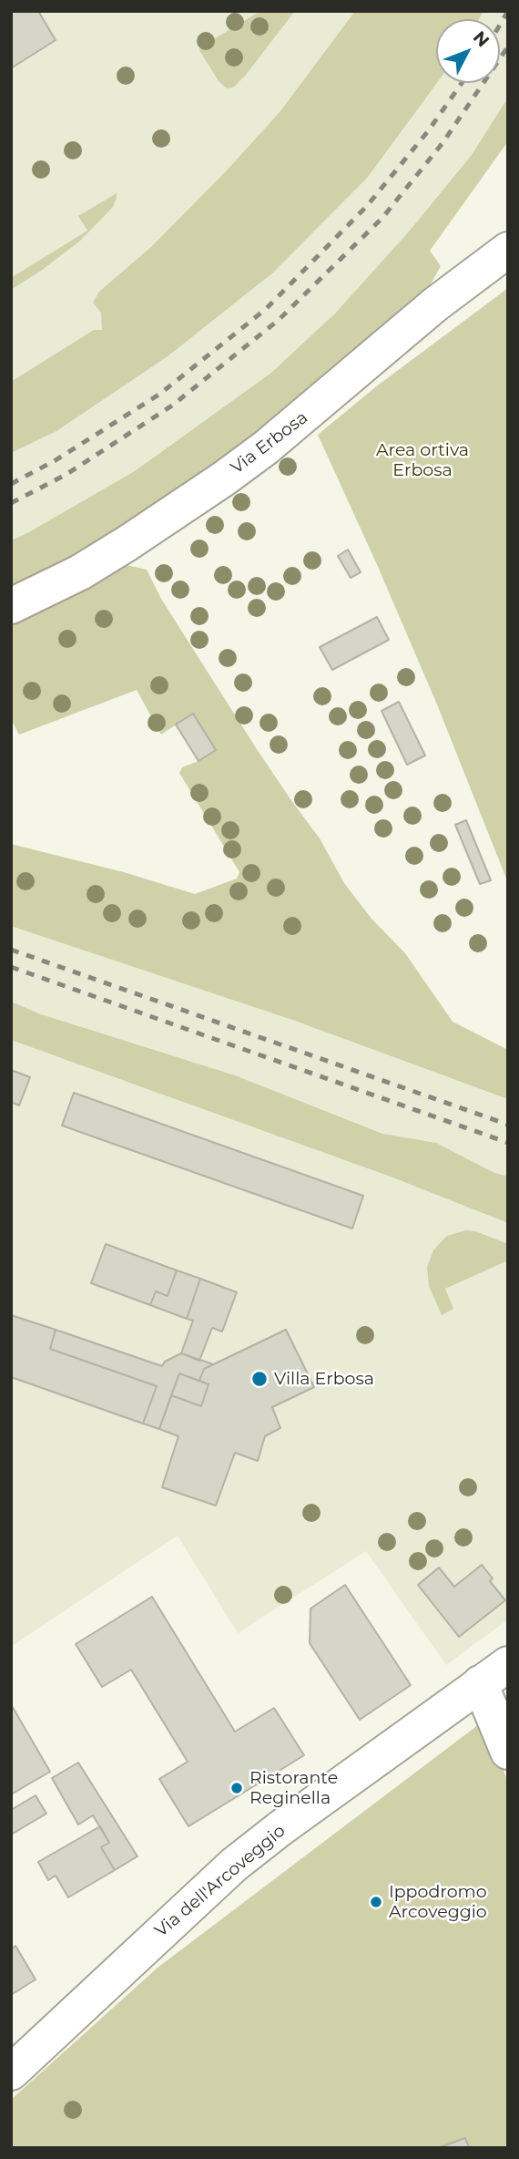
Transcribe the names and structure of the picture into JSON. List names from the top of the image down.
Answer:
{
  "streets": {
    "street": ["Via Erbosa", "Via dell'Arcoveggio"]
  },
  "parks": ["Area ortiva Erbosa"],
  "places": ["Villa Erbosa", "Ristorante Reginella", "Ippodromo Arcoveggio"],
  "north": "top right"
}
